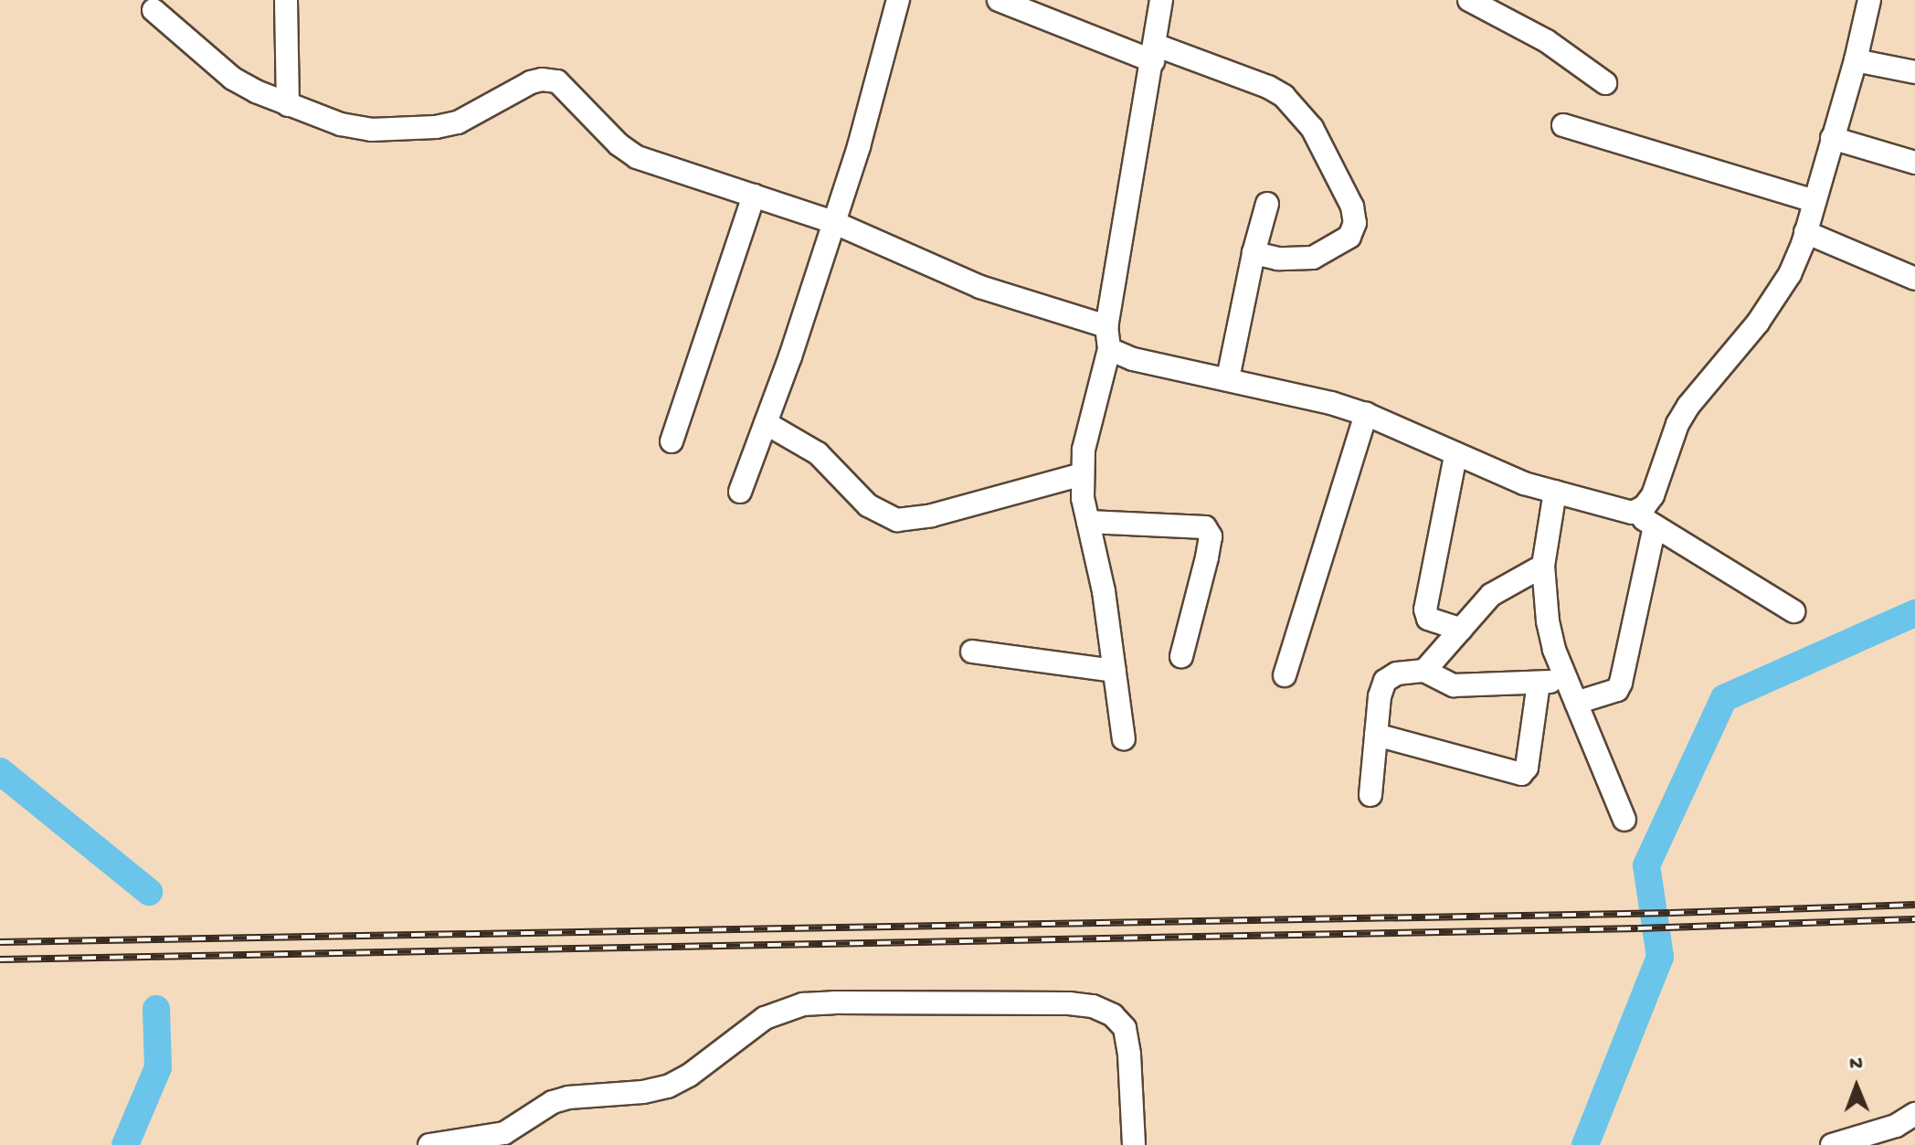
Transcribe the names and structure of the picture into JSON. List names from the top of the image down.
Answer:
{
  "north": "top"
}
